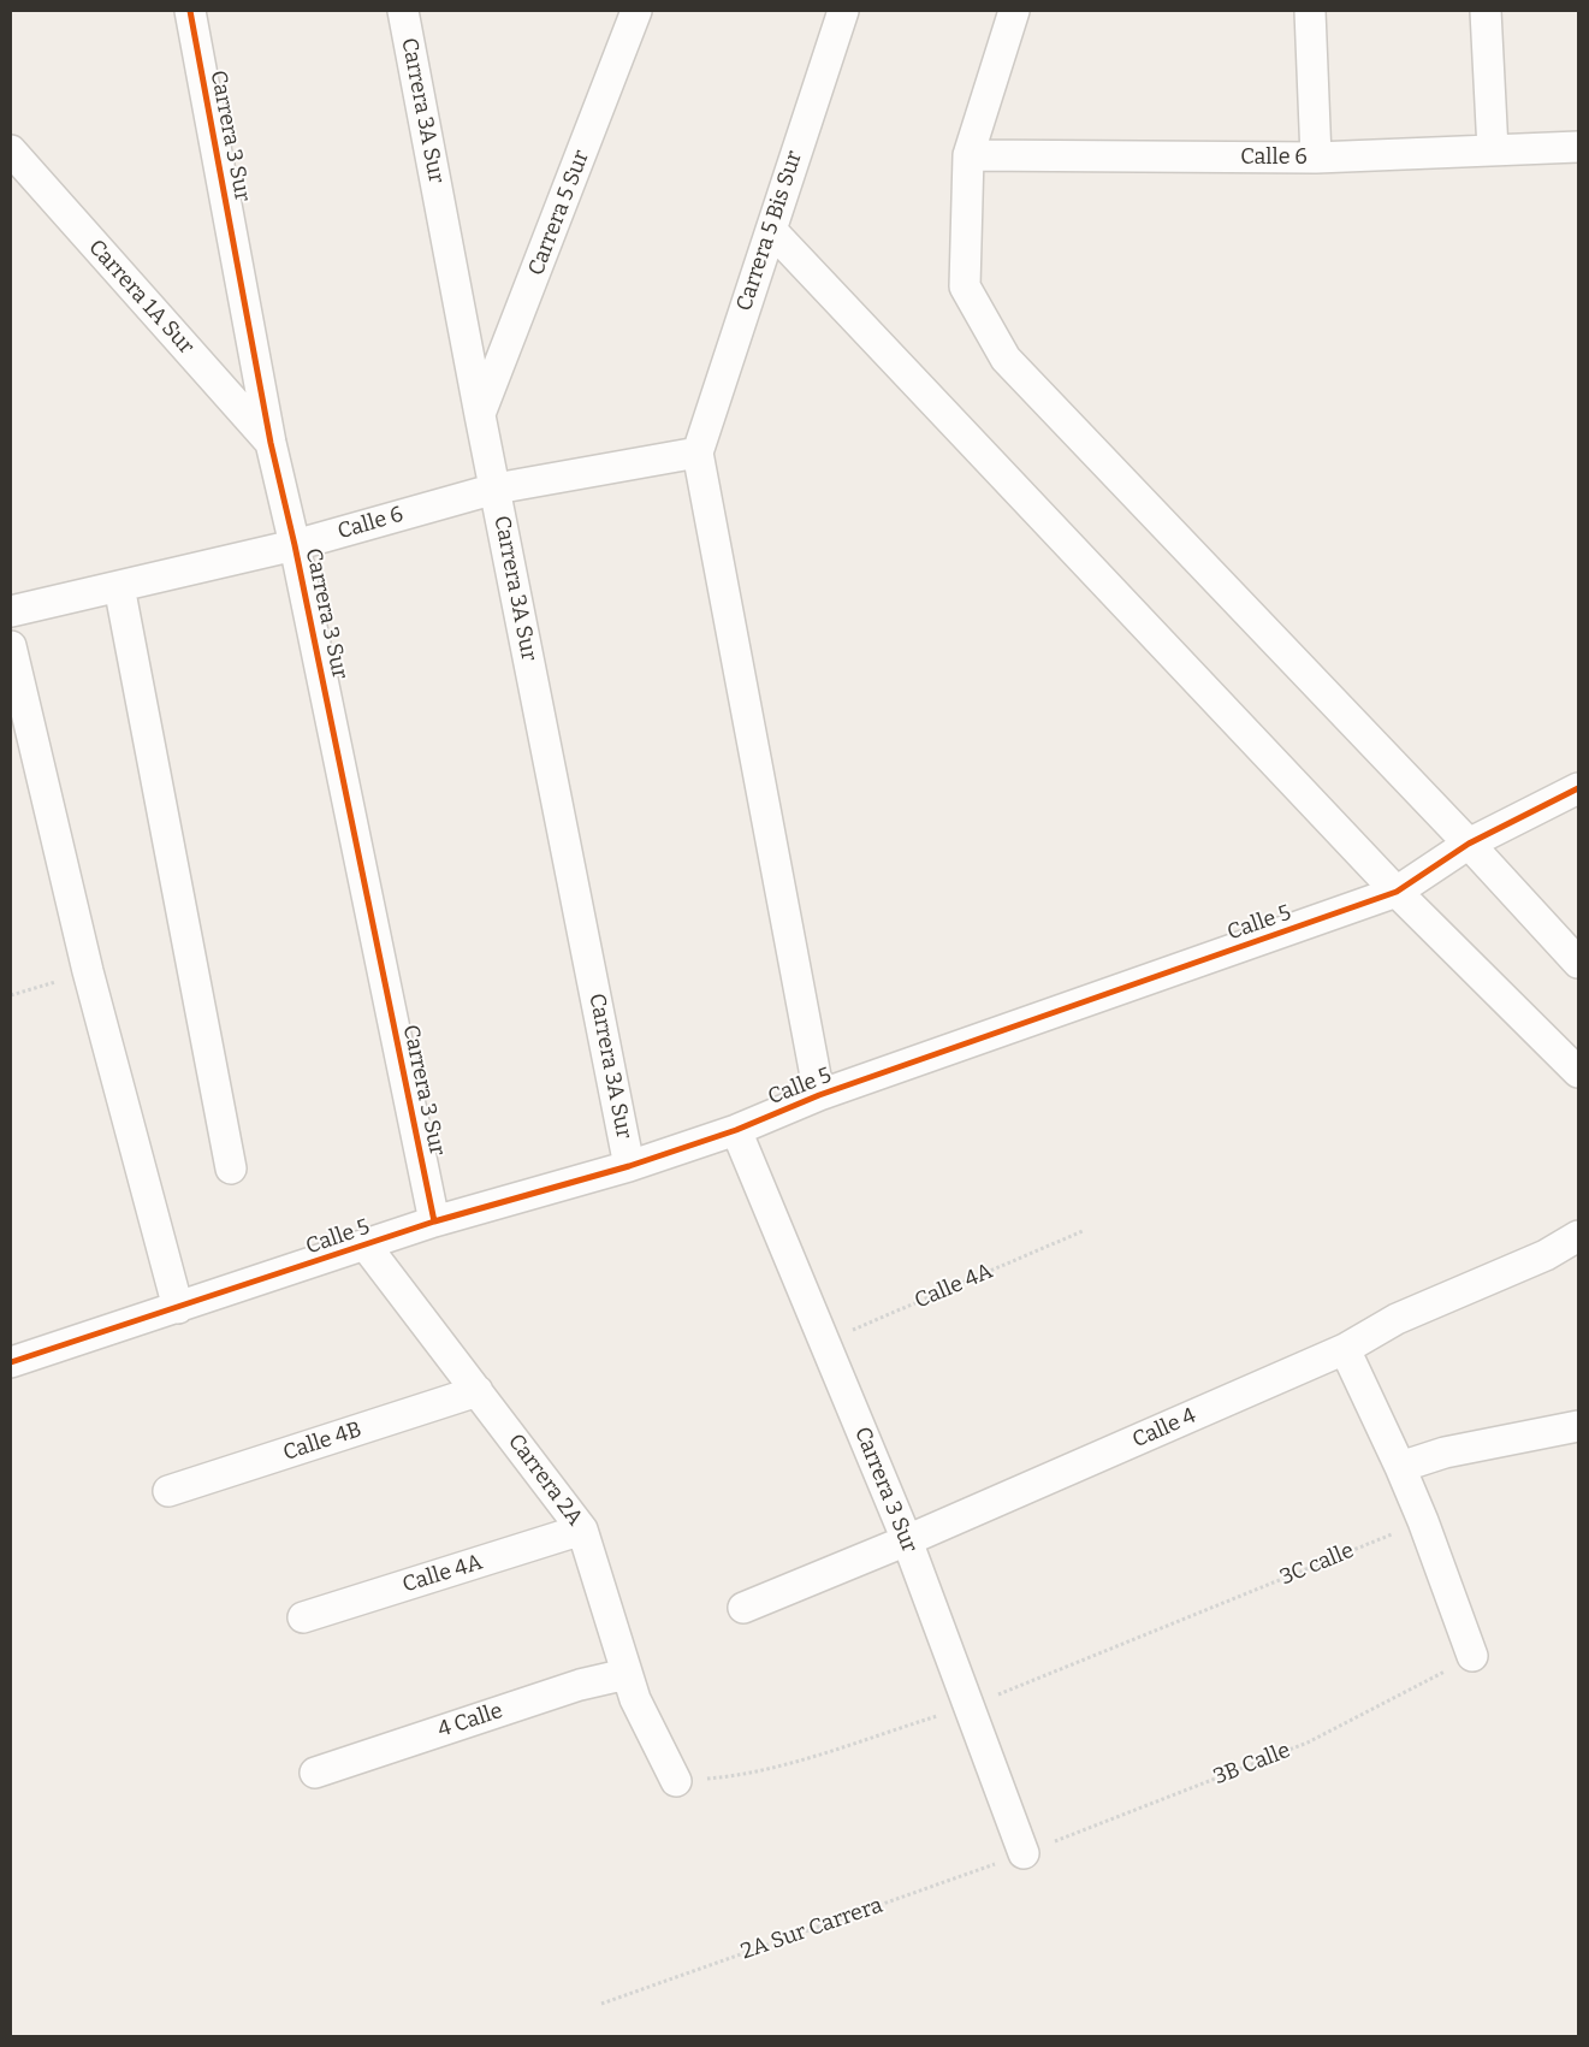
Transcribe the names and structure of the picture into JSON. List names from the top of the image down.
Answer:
{
  "streets": {
    "street": [
      "Carrera 3A Sur",
      "Carrera 3 Sur",
      "Calle 6",
      "Carrera 5 Sur",
      "Carrera 5 Bis Sur",
      "Carrera 1A Sur",
      "Calle 5",
      "Calle 4A",
      "Calle 4",
      "Calle 4B",
      "Carrera 2A",
      "4 Calle"
    ],
    "path": ["3C calle", "3B Calle", "2A Sur Carrera"]
  },
  "crossings": [
    ["Carrera 3A Sur", "Calle 6"],
    ["Carrera 3A Sur", "Carrera 5 Sur"],
    ["Carrera 3A Sur", "Calle 5"],
    ["Carrera 3 Sur", "Calle 6"],
    ["Carrera 3 Sur", "Carrera 1A Sur"],
    ["Carrera 3 Sur", "Calle 5"],
    ["Carrera 3 Sur", "Calle 4A"],
    ["Carrera 3 Sur", "Calle 4"],
    ["Carrera 3 Sur", "3B Calle"],
    ["Carrera 3 Sur", "2A Sur Carrera"],
    ["Calle 6", "Carrera 5 Bis Sur"],
    ["Calle 5", "Carrera 2A"],
    ["Calle 4A", "Carrera 2A"],
    ["Calle 4B", "Carrera 2A"],
    ["Carrera 2A", "4 Calle"],
    ["3B Calle", "2A Sur Carrera"]
  ]
}
